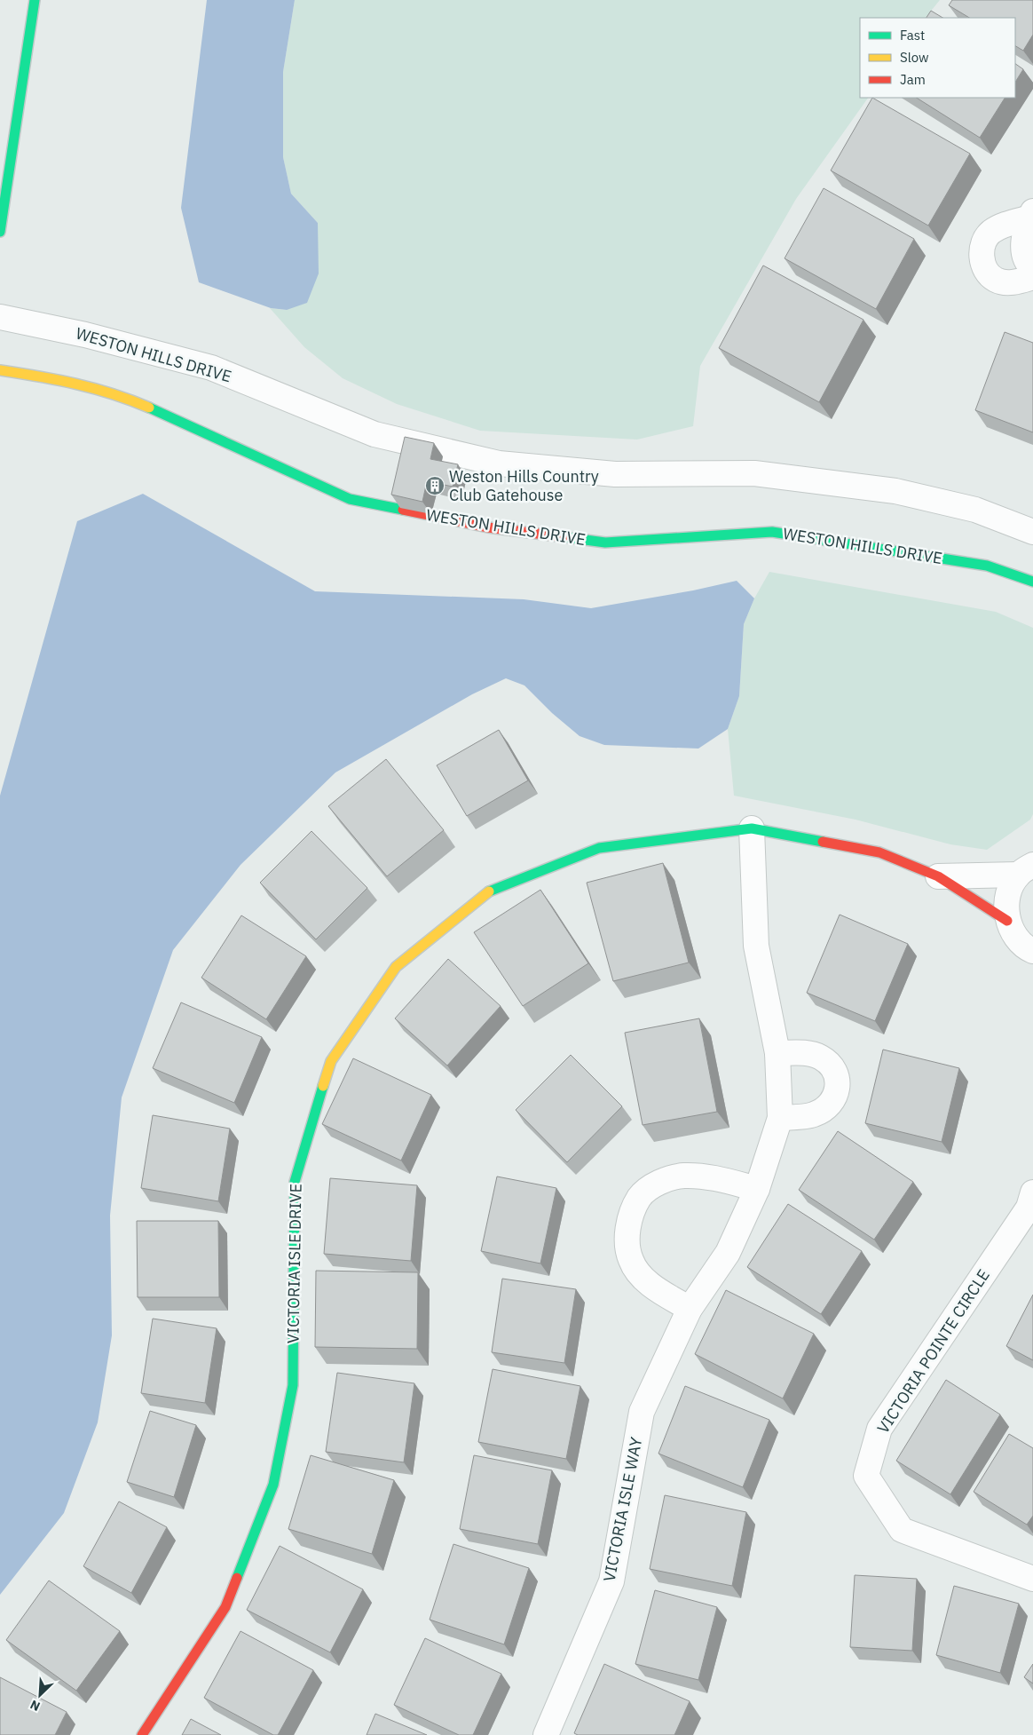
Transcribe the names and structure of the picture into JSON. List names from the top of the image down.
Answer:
{
  "streets": {
    "street": [
      "WESTON HILLS DRIVE",
      "VICTORIA ISLE DRIVE",
      "VICTORIA POINTE CIRCLE",
      "VICTORIA ISLE WAY"
    ]
  },
  "crossings": [
    ["VICTORIA ISLE DRIVE", "VICTORIA ISLE WAY"]
  ],
  "places": {
    "building": ["Weston Hills Country Club Gatehouse"]
  },
  "legend": ["Fast", "Slow", "Jam"],
  "north": "bottom left"
}
